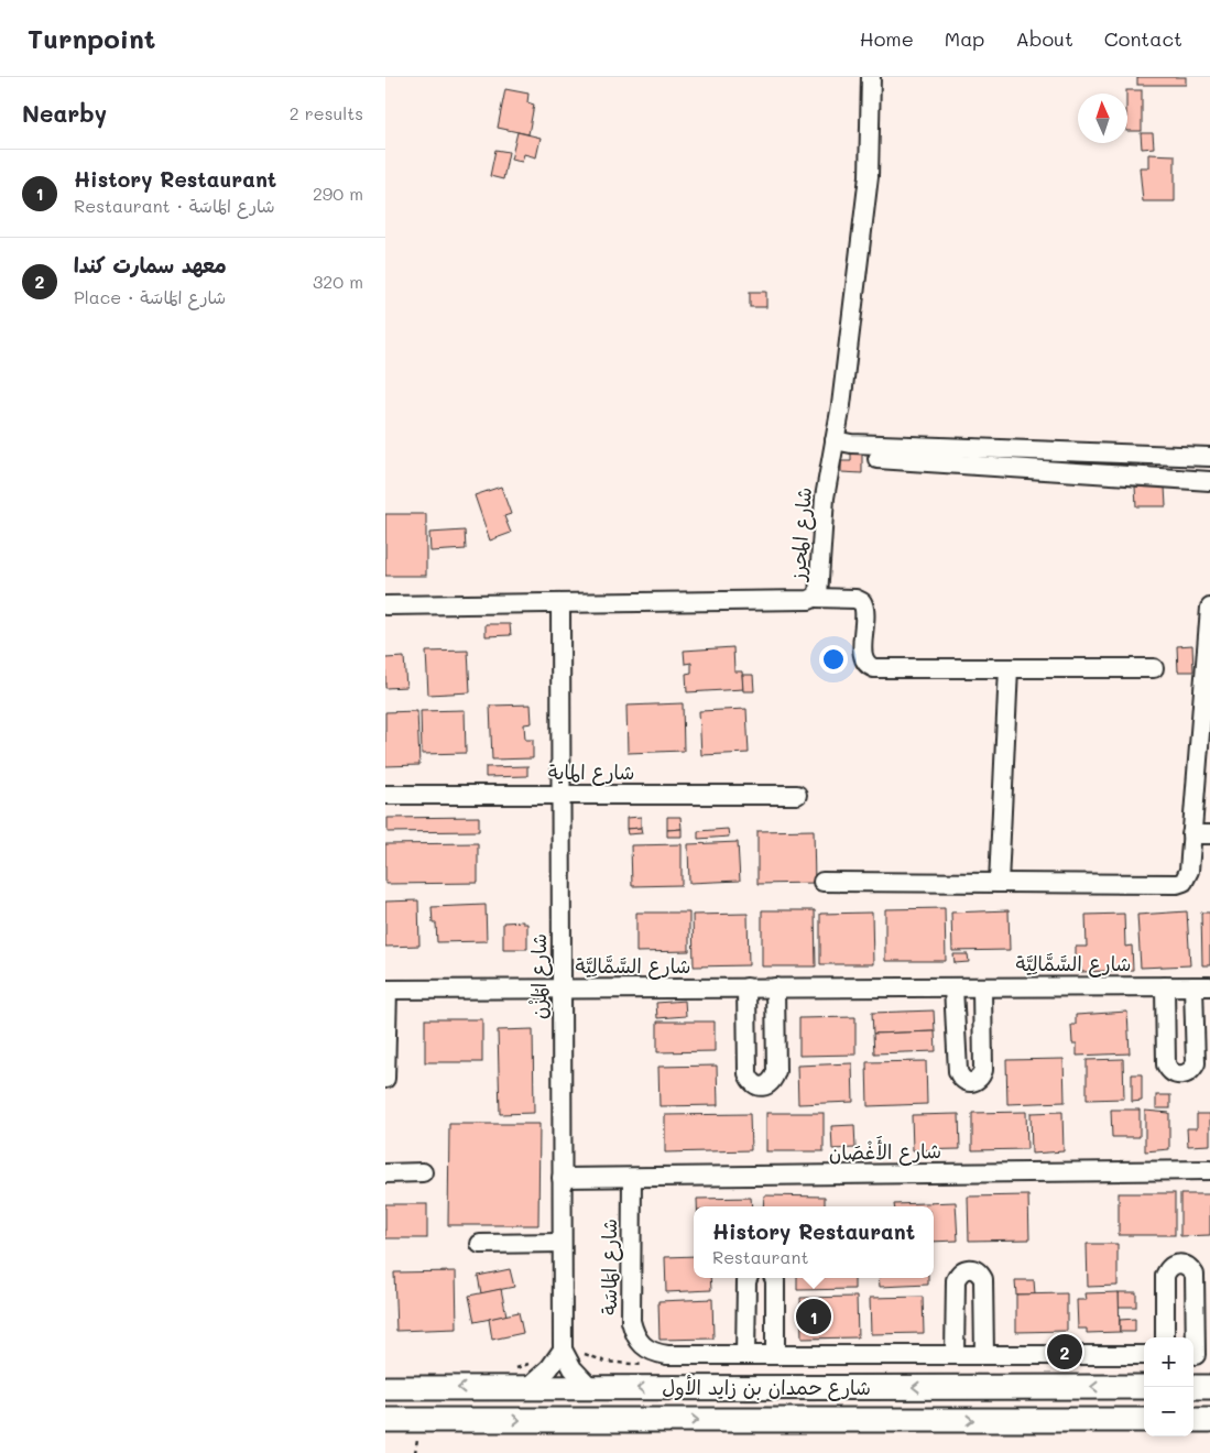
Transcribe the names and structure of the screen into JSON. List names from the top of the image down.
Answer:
{
  "streets": {
    "main road": ["شارع حمدان بن زايد الأول"],
    "street": [
      "شارع المحرز",
      "شارع الماية",
      "شارع السَّمَّالِيَّة",
      "شارع المُزْن",
      "شارع الأَغْصَان",
      "شارع المَاسَة"
    ]
  },
  "crossings": [
    ["شارع المحرز", "شارع المُزْن"],
    ["شارع الماية", "شارع المُزْن"],
    ["شارع السَّمَّالِيَّة", "شارع المُزْن"],
    ["شارع المُزْن", "شارع الأَغْصَان"],
    ["شارع الأَغْصَان", "شارع المَاسَة"]
  ],
  "north": "top",
  "page": {
    "header": "Turnpoint",
    "nav": [
      "Home",
      "Map",
      "About",
      "Contact"
    ],
    "heading": ["Nearby", "2 results"],
    "list": [
      {
        "mark": "1",
        "name": "History Restaurant",
        "note": "Restaurant · شارع المَاسَة",
        "value": "290 m"
      },
      {
        "mark": "2",
        "name": "معهد سمارت كندا",
        "note": "Place · شارع المَاسَة",
        "value": "320 m"
      }
    ],
    "popup": ["History Restaurant", "Restaurant"],
    "pins": ["1", "2"],
    "map_buttons": ["+", "−"]
  }
}
